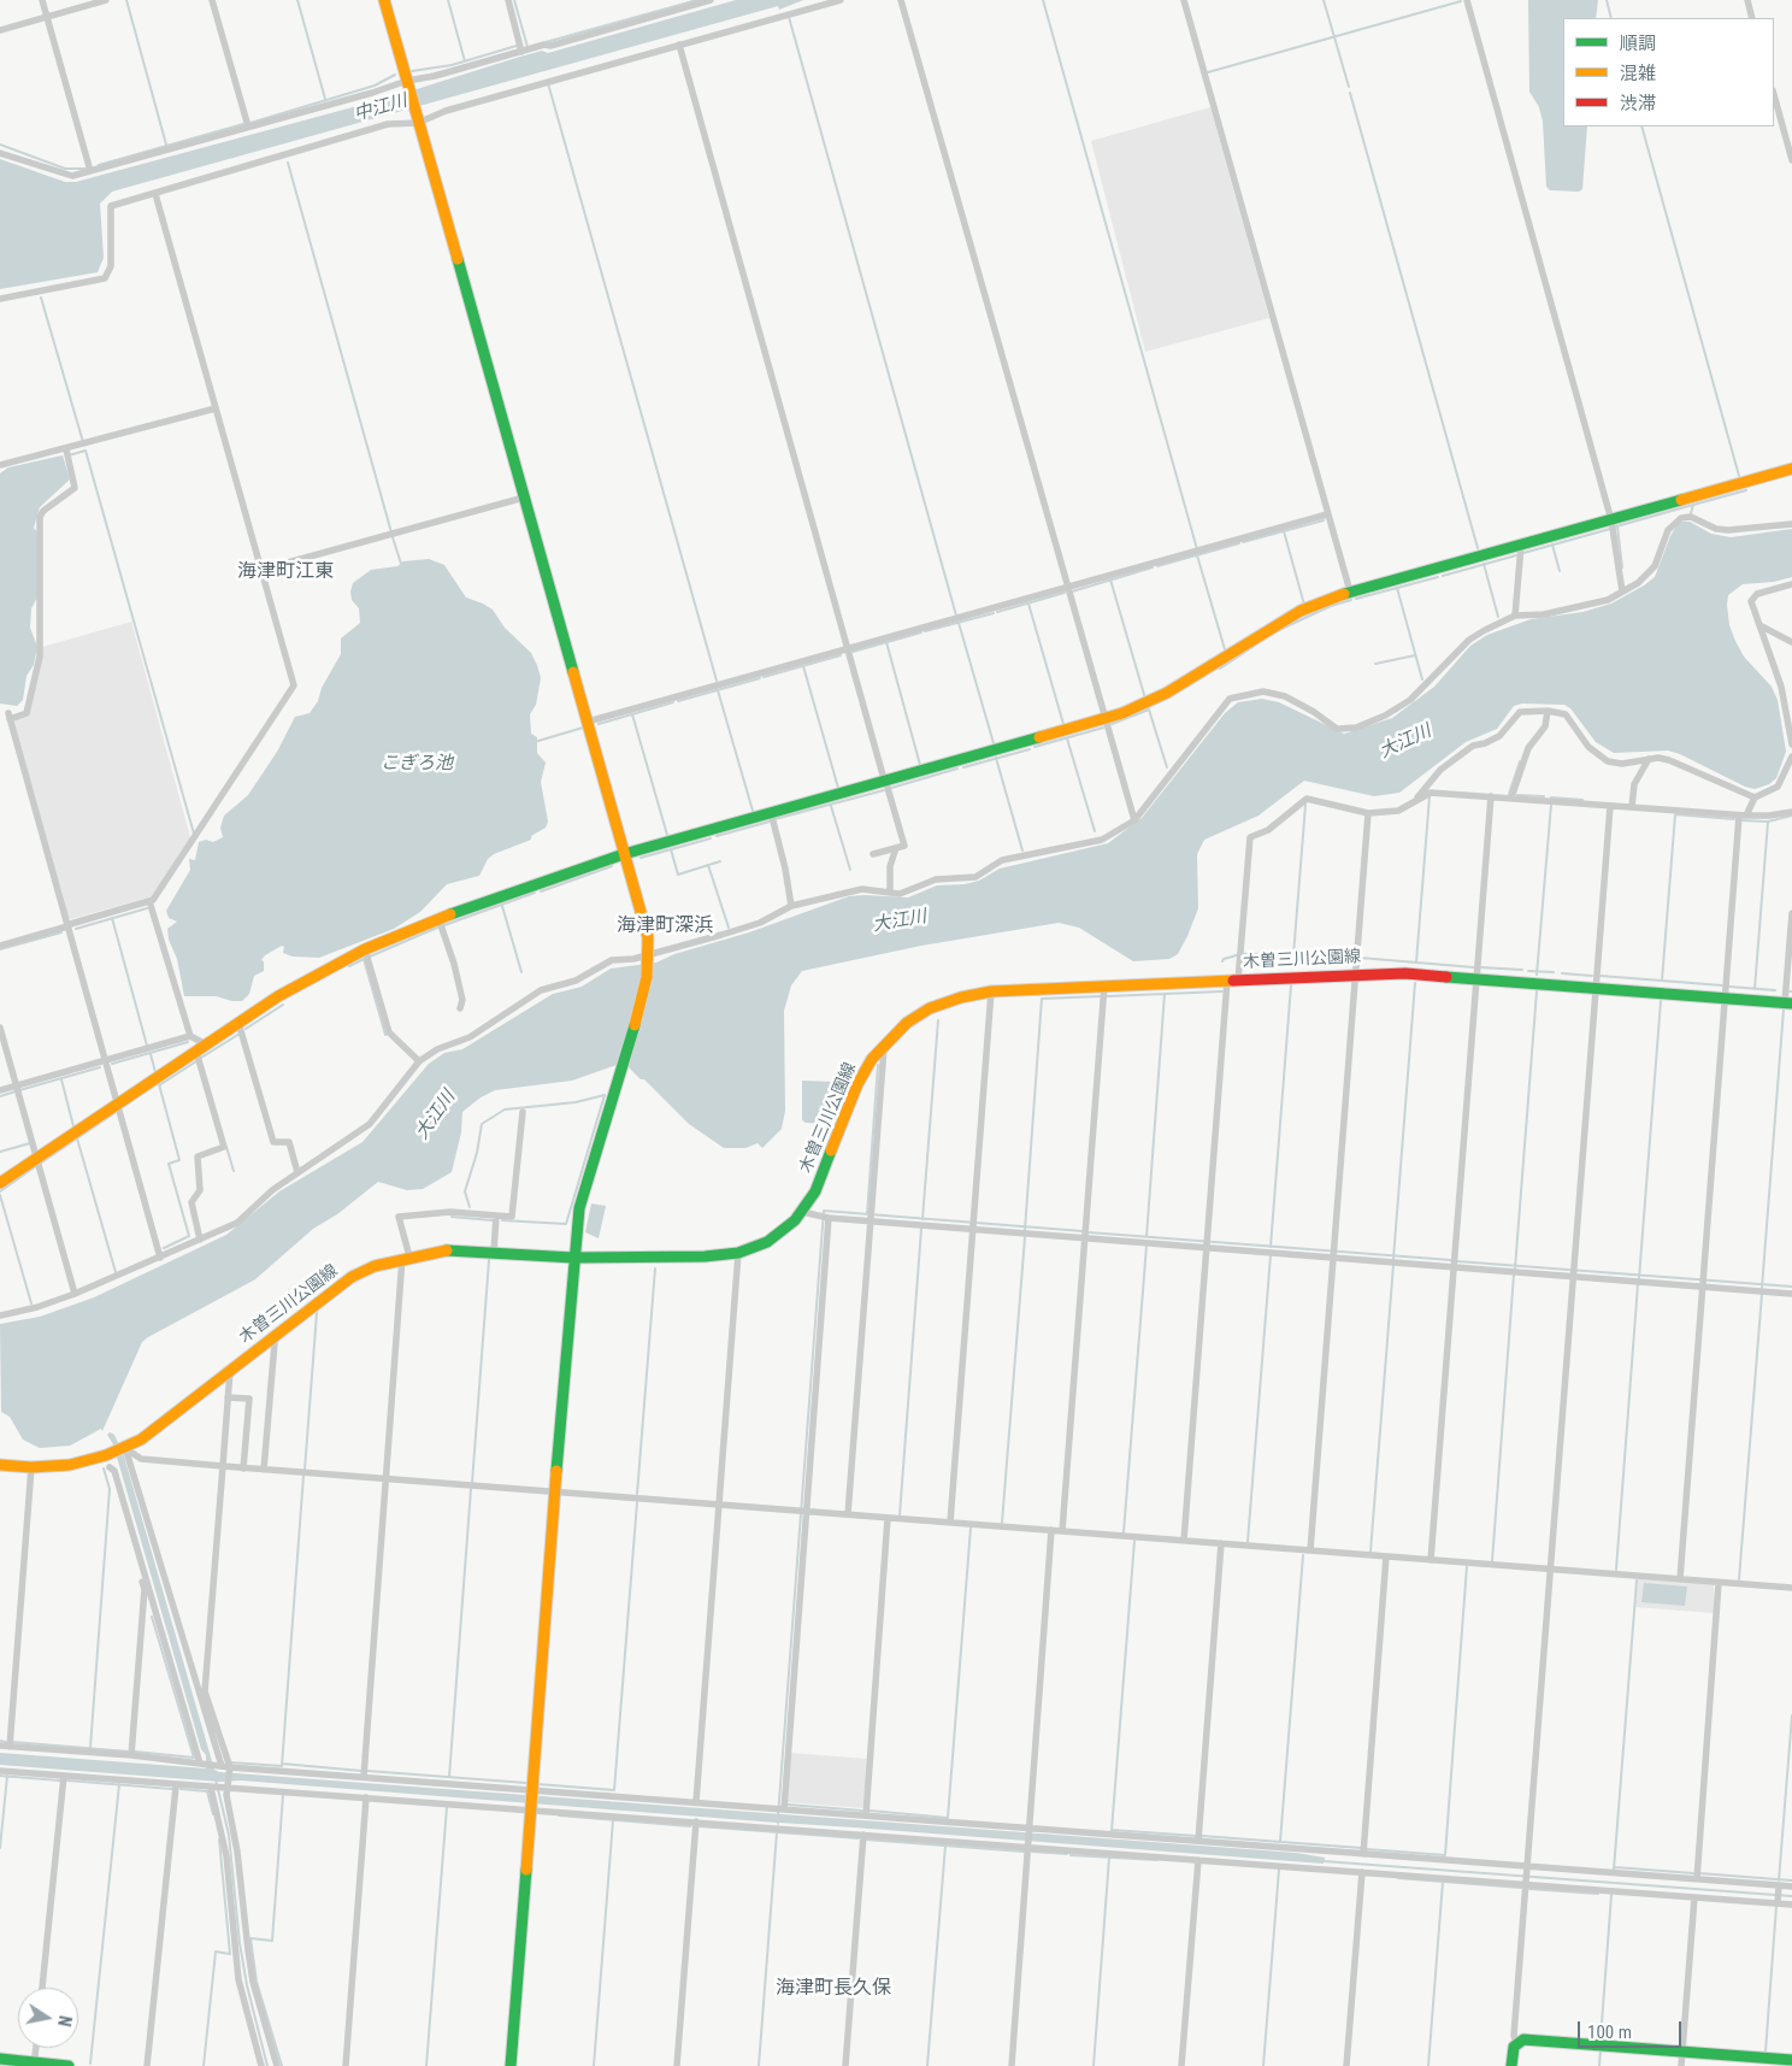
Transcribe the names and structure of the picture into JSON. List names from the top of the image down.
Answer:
{
  "streets": {
    "street": ["木曽三川公園線"]
  },
  "districts": ["海津町江東", "海津町深浜", "海津町長久保"],
  "water": ["中江川", "大江川", "こぎろ池"],
  "legend": ["順調", "混雑", "渋滞"],
  "scale_bar": "100 m",
  "north": "right"
}
